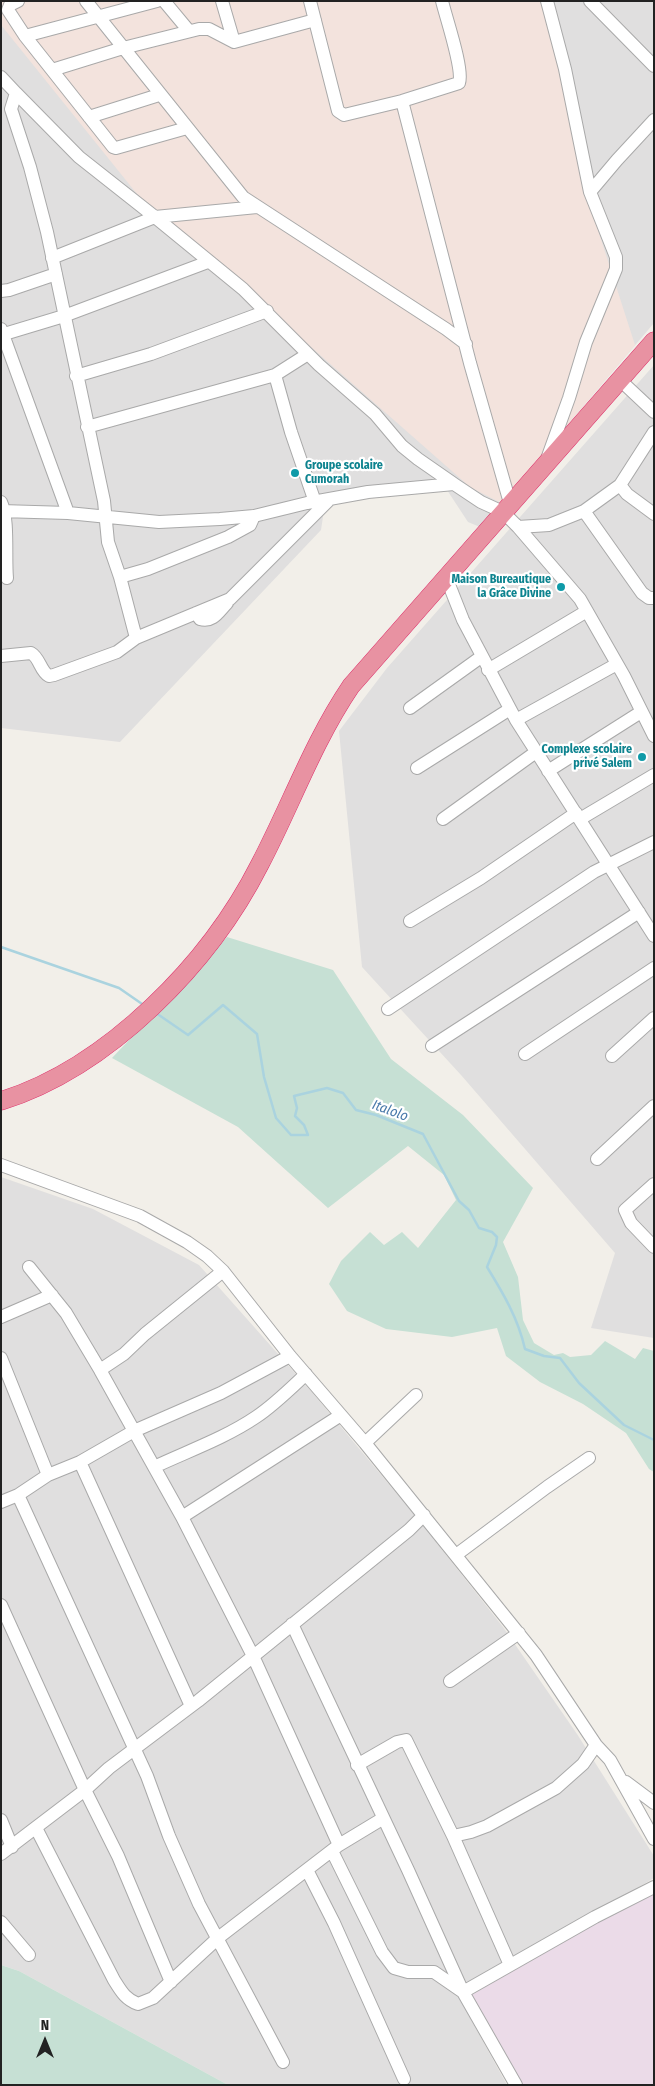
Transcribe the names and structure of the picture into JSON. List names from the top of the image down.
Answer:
{
  "water": ["Italolo"],
  "places": ["Groupe scolaire Cumorah", "Maison Bureautique la Grâce Divine", "Complexe scolaire privé Salem"],
  "north": "top"
}
